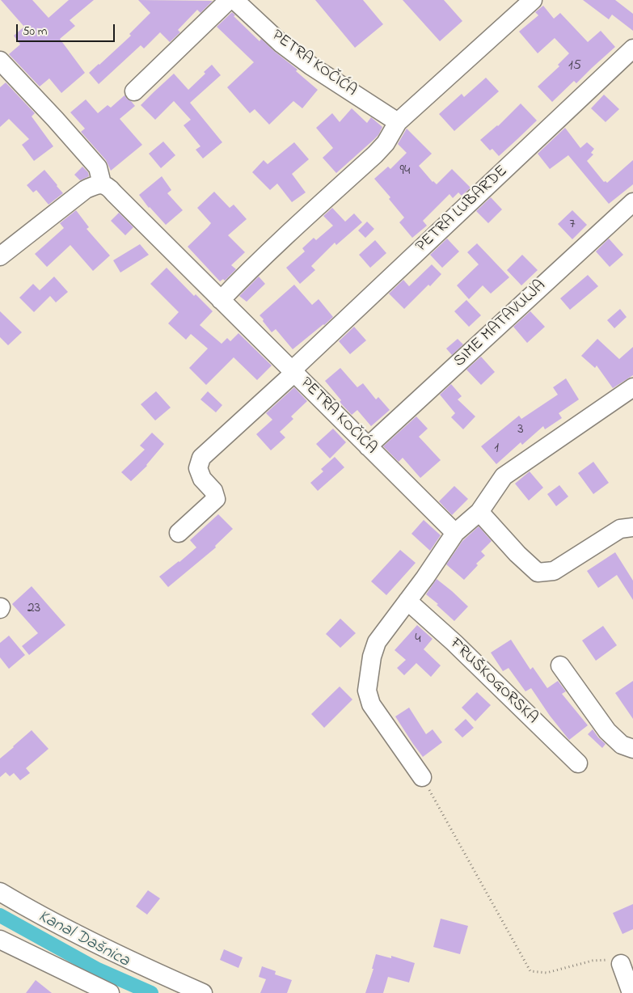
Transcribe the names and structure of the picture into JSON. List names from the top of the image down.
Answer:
{
  "streets": {
    "street": [
      "PETRA KOČIĆA",
      "PETRA LUBARDE",
      "SIME MATAVULJA",
      "FRUŠKOGORSKA"
    ]
  },
  "crossings": [
    ["PETRA KOČIĆA", "PETRA LUBARDE"],
    ["PETRA KOČIĆA", "SIME MATAVULJA"]
  ],
  "water": ["Kanal Dašnica"],
  "house_numbers": [
    "15",
    "94",
    "7",
    "3",
    "1",
    "23",
    "4"
  ],
  "scale_bar": "50 m"
}
